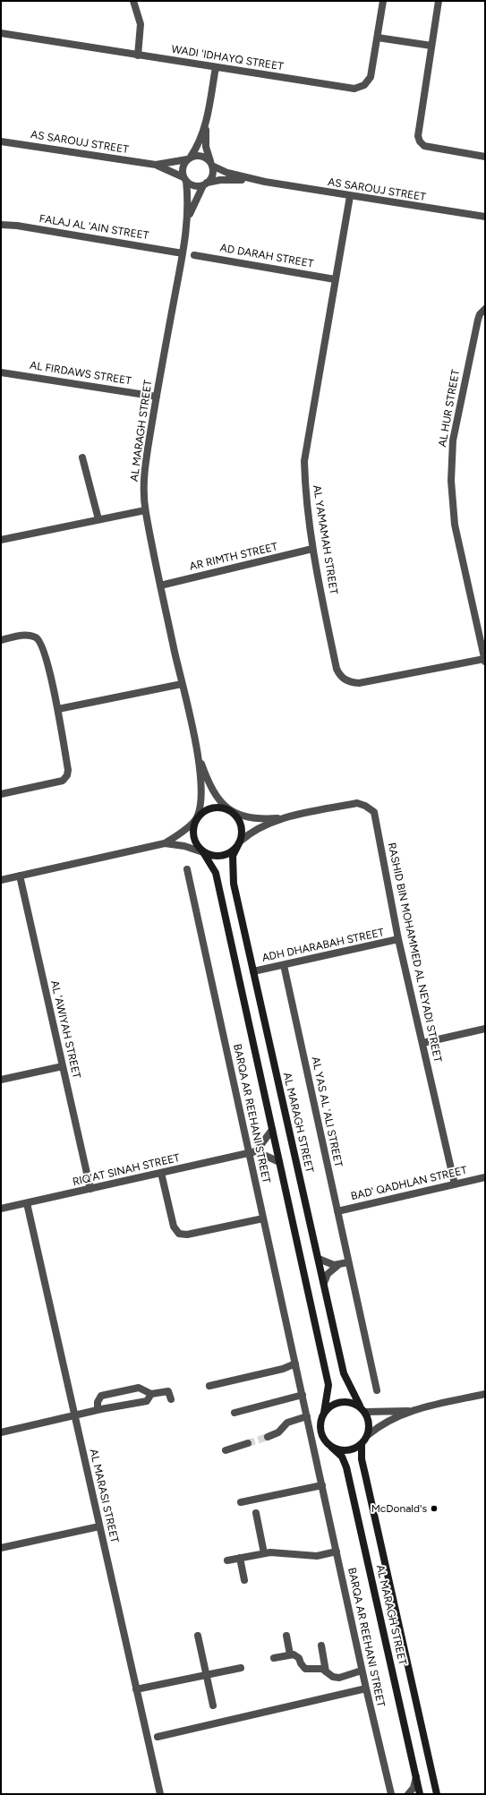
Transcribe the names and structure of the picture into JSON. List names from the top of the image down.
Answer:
{
  "streets": {
    "street": [
      "WADI 'IDHAYQ STREET",
      "AS SAROUJ STREET",
      "FALAJ AL 'AIN STREET",
      "AD DARAH STREET",
      "AL FIRDAWS STREET",
      "AL HUR STREET",
      "AL MARAGH STREET",
      "AL YAMAMAH STREET",
      "AR RIMTH STREET",
      "ADH DHARABAH STREET",
      "RASHID BIN MOHAMMED AL NEYADI STREET",
      "AL 'AWIYAH STREET",
      "AL YAS AL 'ALI STREET",
      "BARQA AR REEHANI STREET",
      "RIQ'AT SINAH STREET",
      "BAD' QADHLAN STREET",
      "AL MARASI STREET"
    ]
  },
  "crossings": [
    ["AS SAROUJ STREET", "AL MARAGH STREET"],
    ["AS SAROUJ STREET", "AL YAMAMAH STREET"],
    ["FALAJ AL 'AIN STREET", "AL MARAGH STREET"],
    ["AD DARAH STREET", "AL YAMAMAH STREET"],
    ["AL FIRDAWS STREET", "AL MARAGH STREET"],
    ["AL HUR STREET", "AL YAMAMAH STREET"],
    ["AL MARAGH STREET", "AR RIMTH STREET"],
    ["AL MARAGH STREET", "ADH DHARABAH STREET"],
    ["AL MARAGH STREET", "RASHID BIN MOHAMMED AL NEYADI STREET"],
    ["AL YAMAMAH STREET", "AR RIMTH STREET"],
    ["ADH DHARABAH STREET", "RASHID BIN MOHAMMED AL NEYADI STREET"],
    ["ADH DHARABAH STREET", "AL YAS AL 'ALI STREET"],
    ["RASHID BIN MOHAMMED AL NEYADI STREET", "BAD' QADHLAN STREET"],
    ["AL 'AWIYAH STREET", "RIQ'AT SINAH STREET"],
    ["AL YAS AL 'ALI STREET", "BAD' QADHLAN STREET"],
    ["BARQA AR REEHANI STREET", "RIQ'AT SINAH STREET"],
    ["RIQ'AT SINAH STREET", "AL MARASI STREET"]
  ],
  "places": ["McDonald's"]
}
